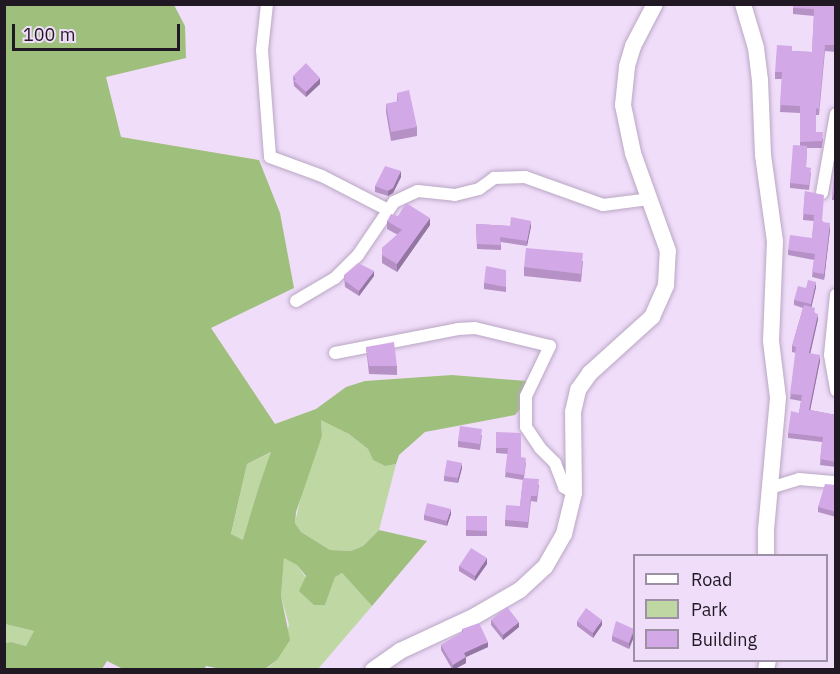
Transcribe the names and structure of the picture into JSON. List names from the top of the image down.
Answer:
{
  "legend": ["Road", "Park", "Building"],
  "scale_bar": "100 m"
}
